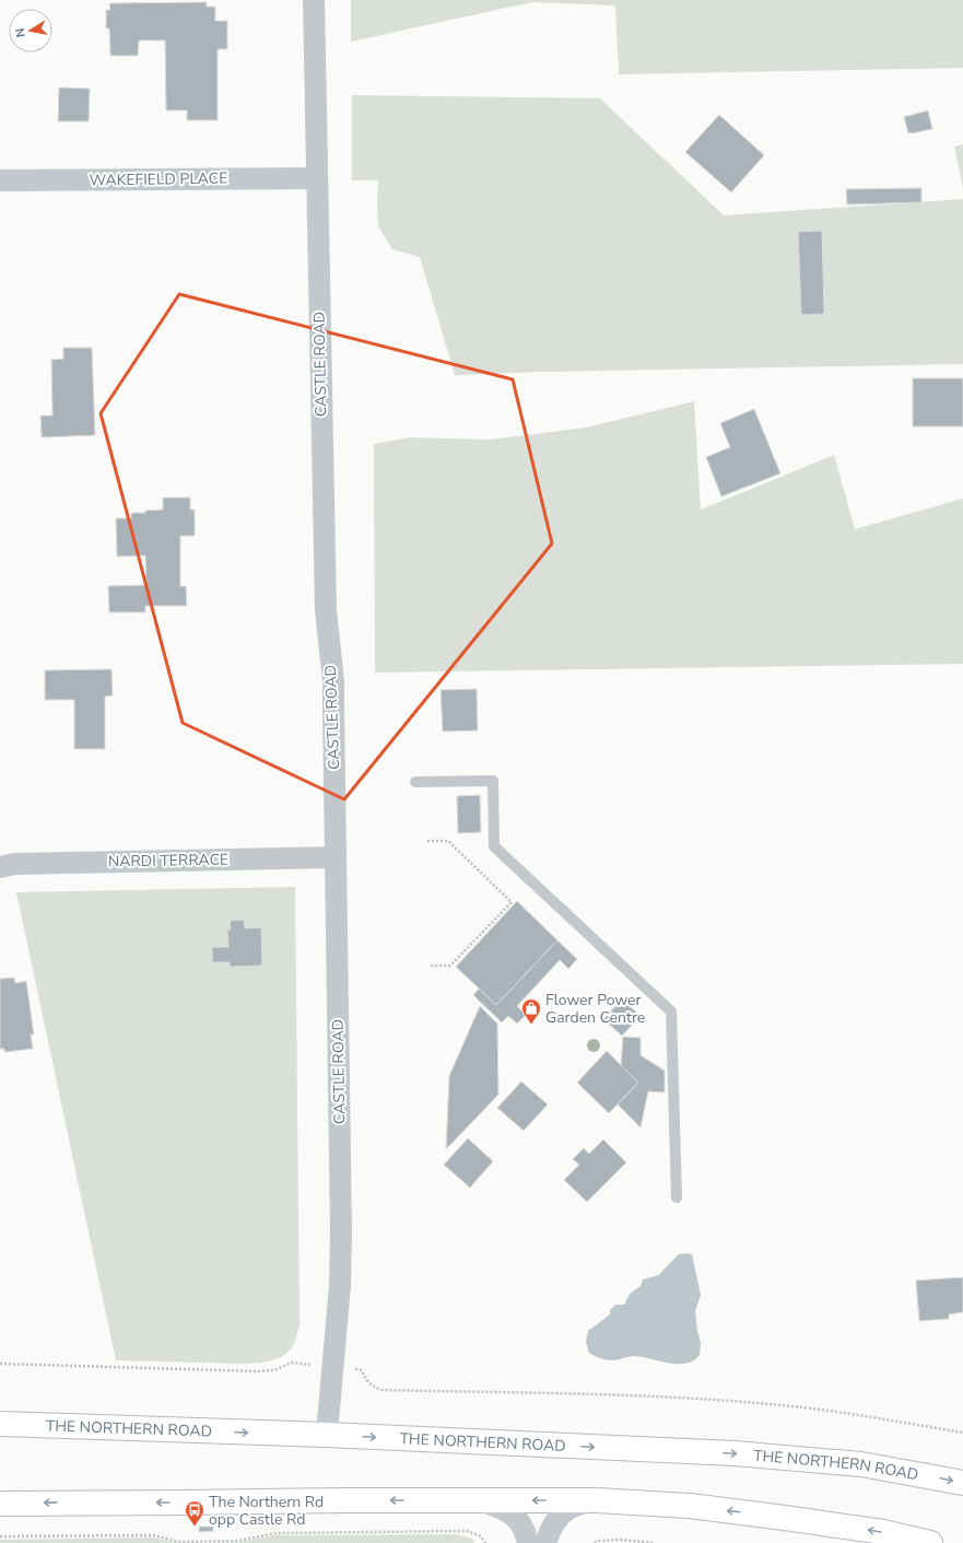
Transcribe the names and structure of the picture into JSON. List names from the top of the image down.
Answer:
{
  "streets": {
    "highway": ["THE NORTHERN ROAD"],
    "street": ["WAKEFIELD PLACE", "CASTLE ROAD", "NARDI TERRACE"]
  },
  "crossings": [
    ["WAKEFIELD PLACE", "CASTLE ROAD"],
    ["CASTLE ROAD", "NARDI TERRACE"],
    ["CASTLE ROAD", "THE NORTHERN ROAD"]
  ],
  "places": {
    "shop": ["Flower Power Garden Centre"],
    "bus stop": ["The Northern Rd opp Castle Rd"]
  },
  "north": "left"
}
